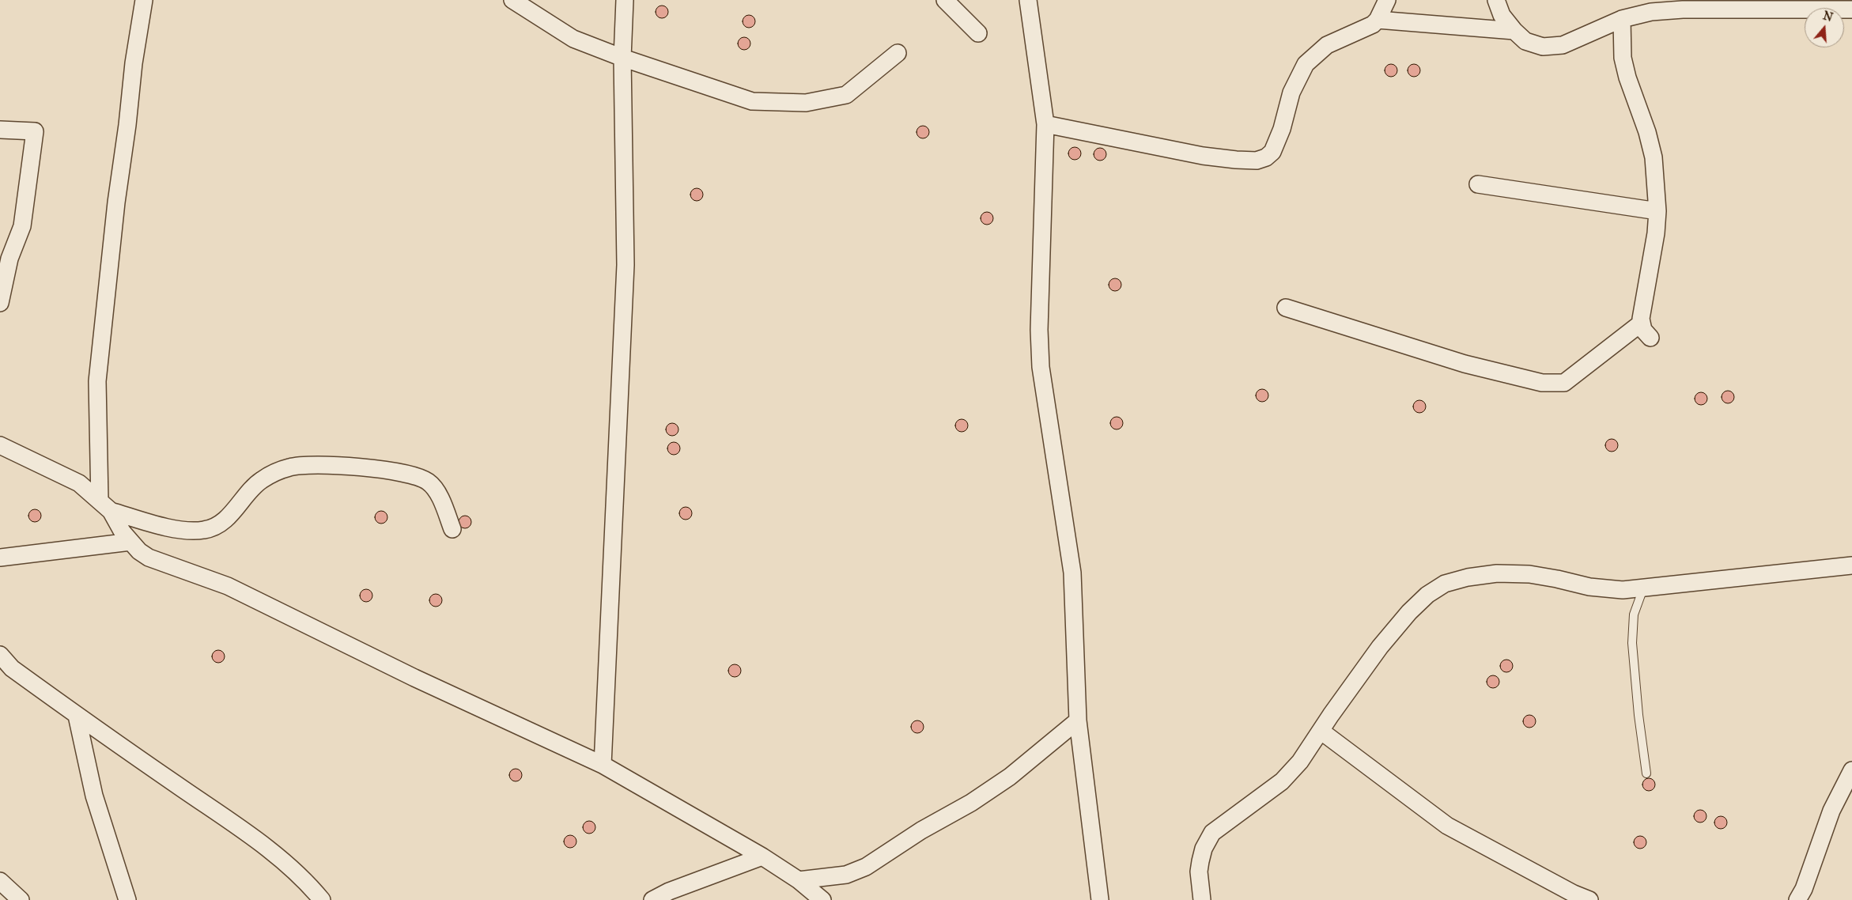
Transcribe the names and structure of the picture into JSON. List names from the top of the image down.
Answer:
{
  "north": "top"
}
